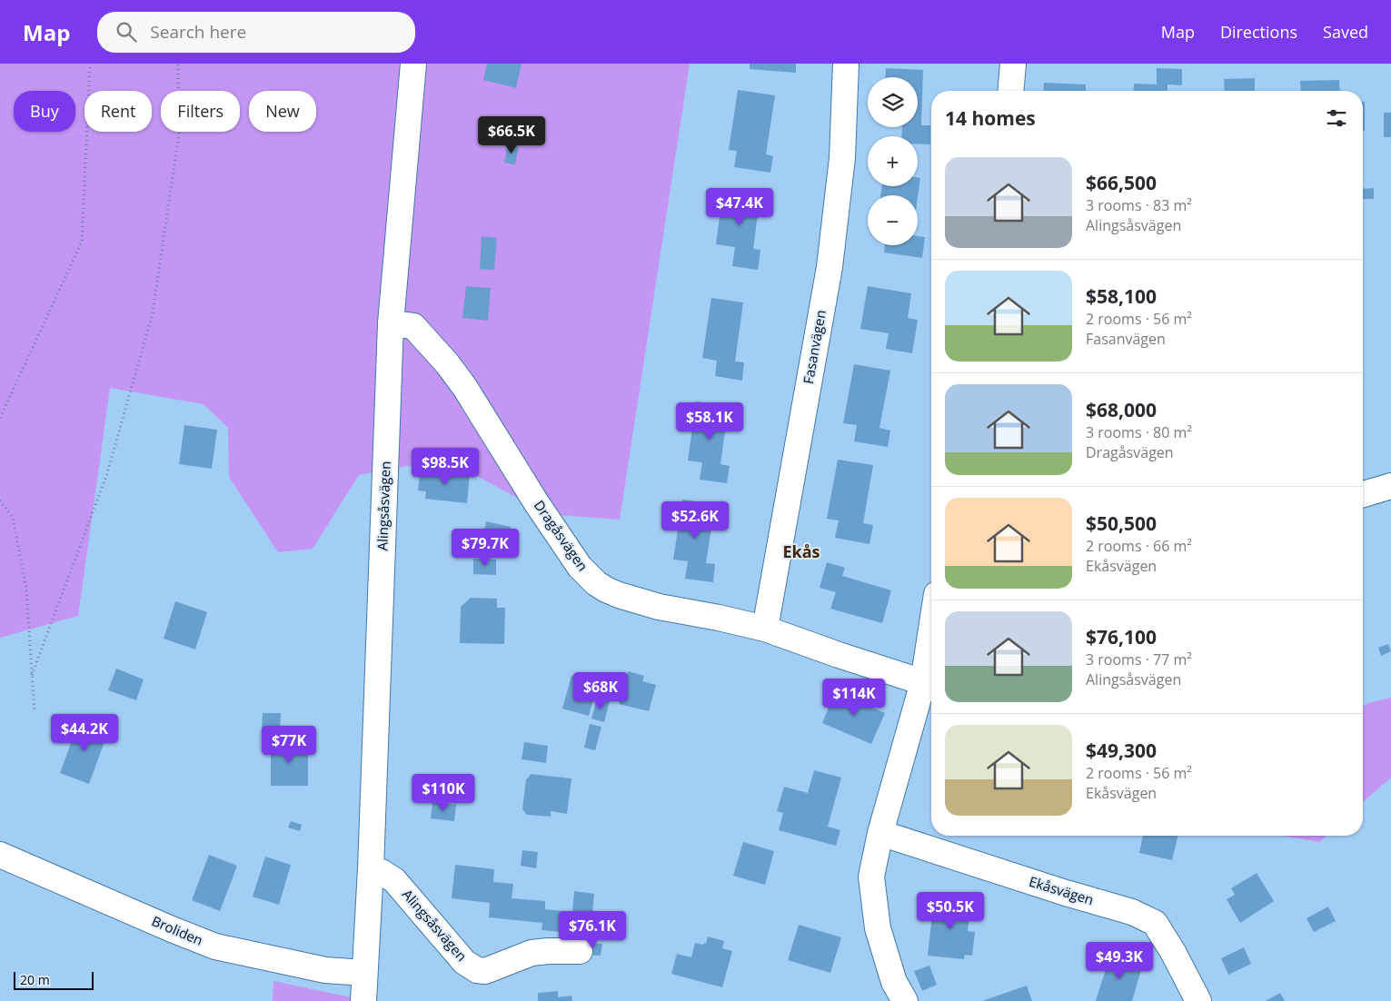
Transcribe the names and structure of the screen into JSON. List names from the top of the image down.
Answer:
{
  "streets": {
    "street": [
      "Fasanvägen",
      "Alingsåsvägen",
      "Dragåsvägen",
      "Ekåsvägen",
      "Broliden"
    ]
  },
  "crossings": [
    ["Fasanvägen", "Dragåsvägen"],
    ["Alingsåsvägen", "Dragåsvägen"],
    ["Alingsåsvägen", "Broliden"]
  ],
  "districts": ["Ekås"],
  "scale_bar": "20 m",
  "page": {
    "header": "Map",
    "search": "Search here",
    "nav": ["Map", "Directions", "Saved"],
    "map_buttons": ["+", "−"],
    "chip": [
      "Buy",
      "Rent",
      "Filters",
      "New"
    ],
    "heading": "14 homes",
    "price": [
      "$66.5K",
      "$47.4K",
      "$58.1K",
      "$98.5K",
      "$52.6K",
      "$79.7K",
      "$68K",
      "$114K",
      "$44.2K",
      "$77K",
      "$110K",
      "$50.5K",
      "$76.1K",
      "$49.3K"
    ],
    "list": [
      {
        "name": "$66,500",
        "note": "3 rooms · 83 m² · Alingsåsvägen"
      },
      {
        "name": "$58,100",
        "note": "2 rooms · 56 m² · Fasanvägen"
      },
      {
        "name": "$68,000",
        "note": "3 rooms · 80 m² · Dragåsvägen"
      },
      {
        "name": "$50,500",
        "note": "2 rooms · 66 m² · Ekåsvägen"
      },
      {
        "name": "$76,100",
        "note": "3 rooms · 77 m² · Alingsåsvägen"
      },
      {
        "name": "$49,300",
        "note": "2 rooms · 56 m² · Ekåsvägen"
      }
    ],
    "scale": "20 m"
  }
}
